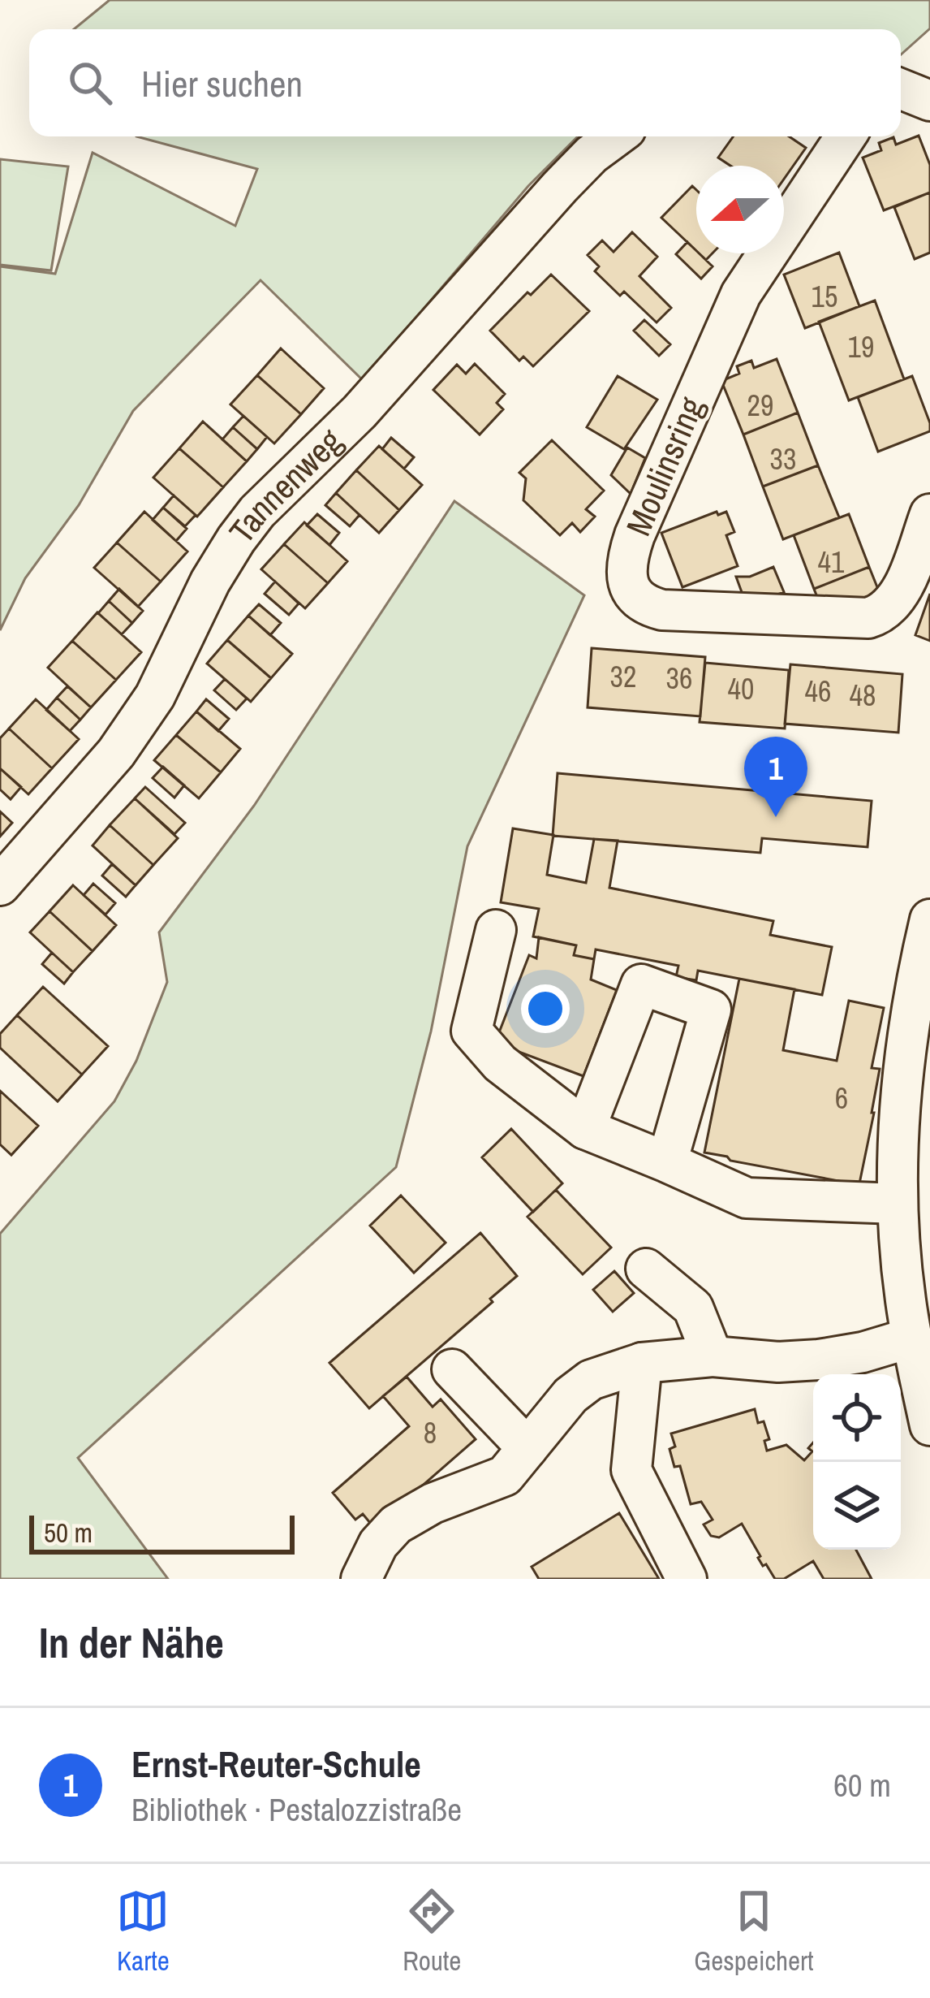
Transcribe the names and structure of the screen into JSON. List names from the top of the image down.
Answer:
{
  "streets": {
    "street": ["Moulinsring", "Tannenweg"]
  },
  "house_numbers": [
    "15",
    "19",
    "29",
    "33",
    "41",
    "32",
    "36",
    "40",
    "46",
    "48",
    "6",
    "8"
  ],
  "scale_bar": "50 m",
  "north": "left",
  "page": {
    "search": "Hier suchen",
    "pins": "1",
    "scale": "50 m",
    "heading": "In der Nähe",
    "list": [
      {
        "mark": "1",
        "name": "Ernst-Reuter-Schule",
        "note": "Bibliothek · Pestalozzistraße",
        "value": "60 m"
      }
    ],
    "nav": ["Karte", "Route", "Gespeichert"]
  }
}
